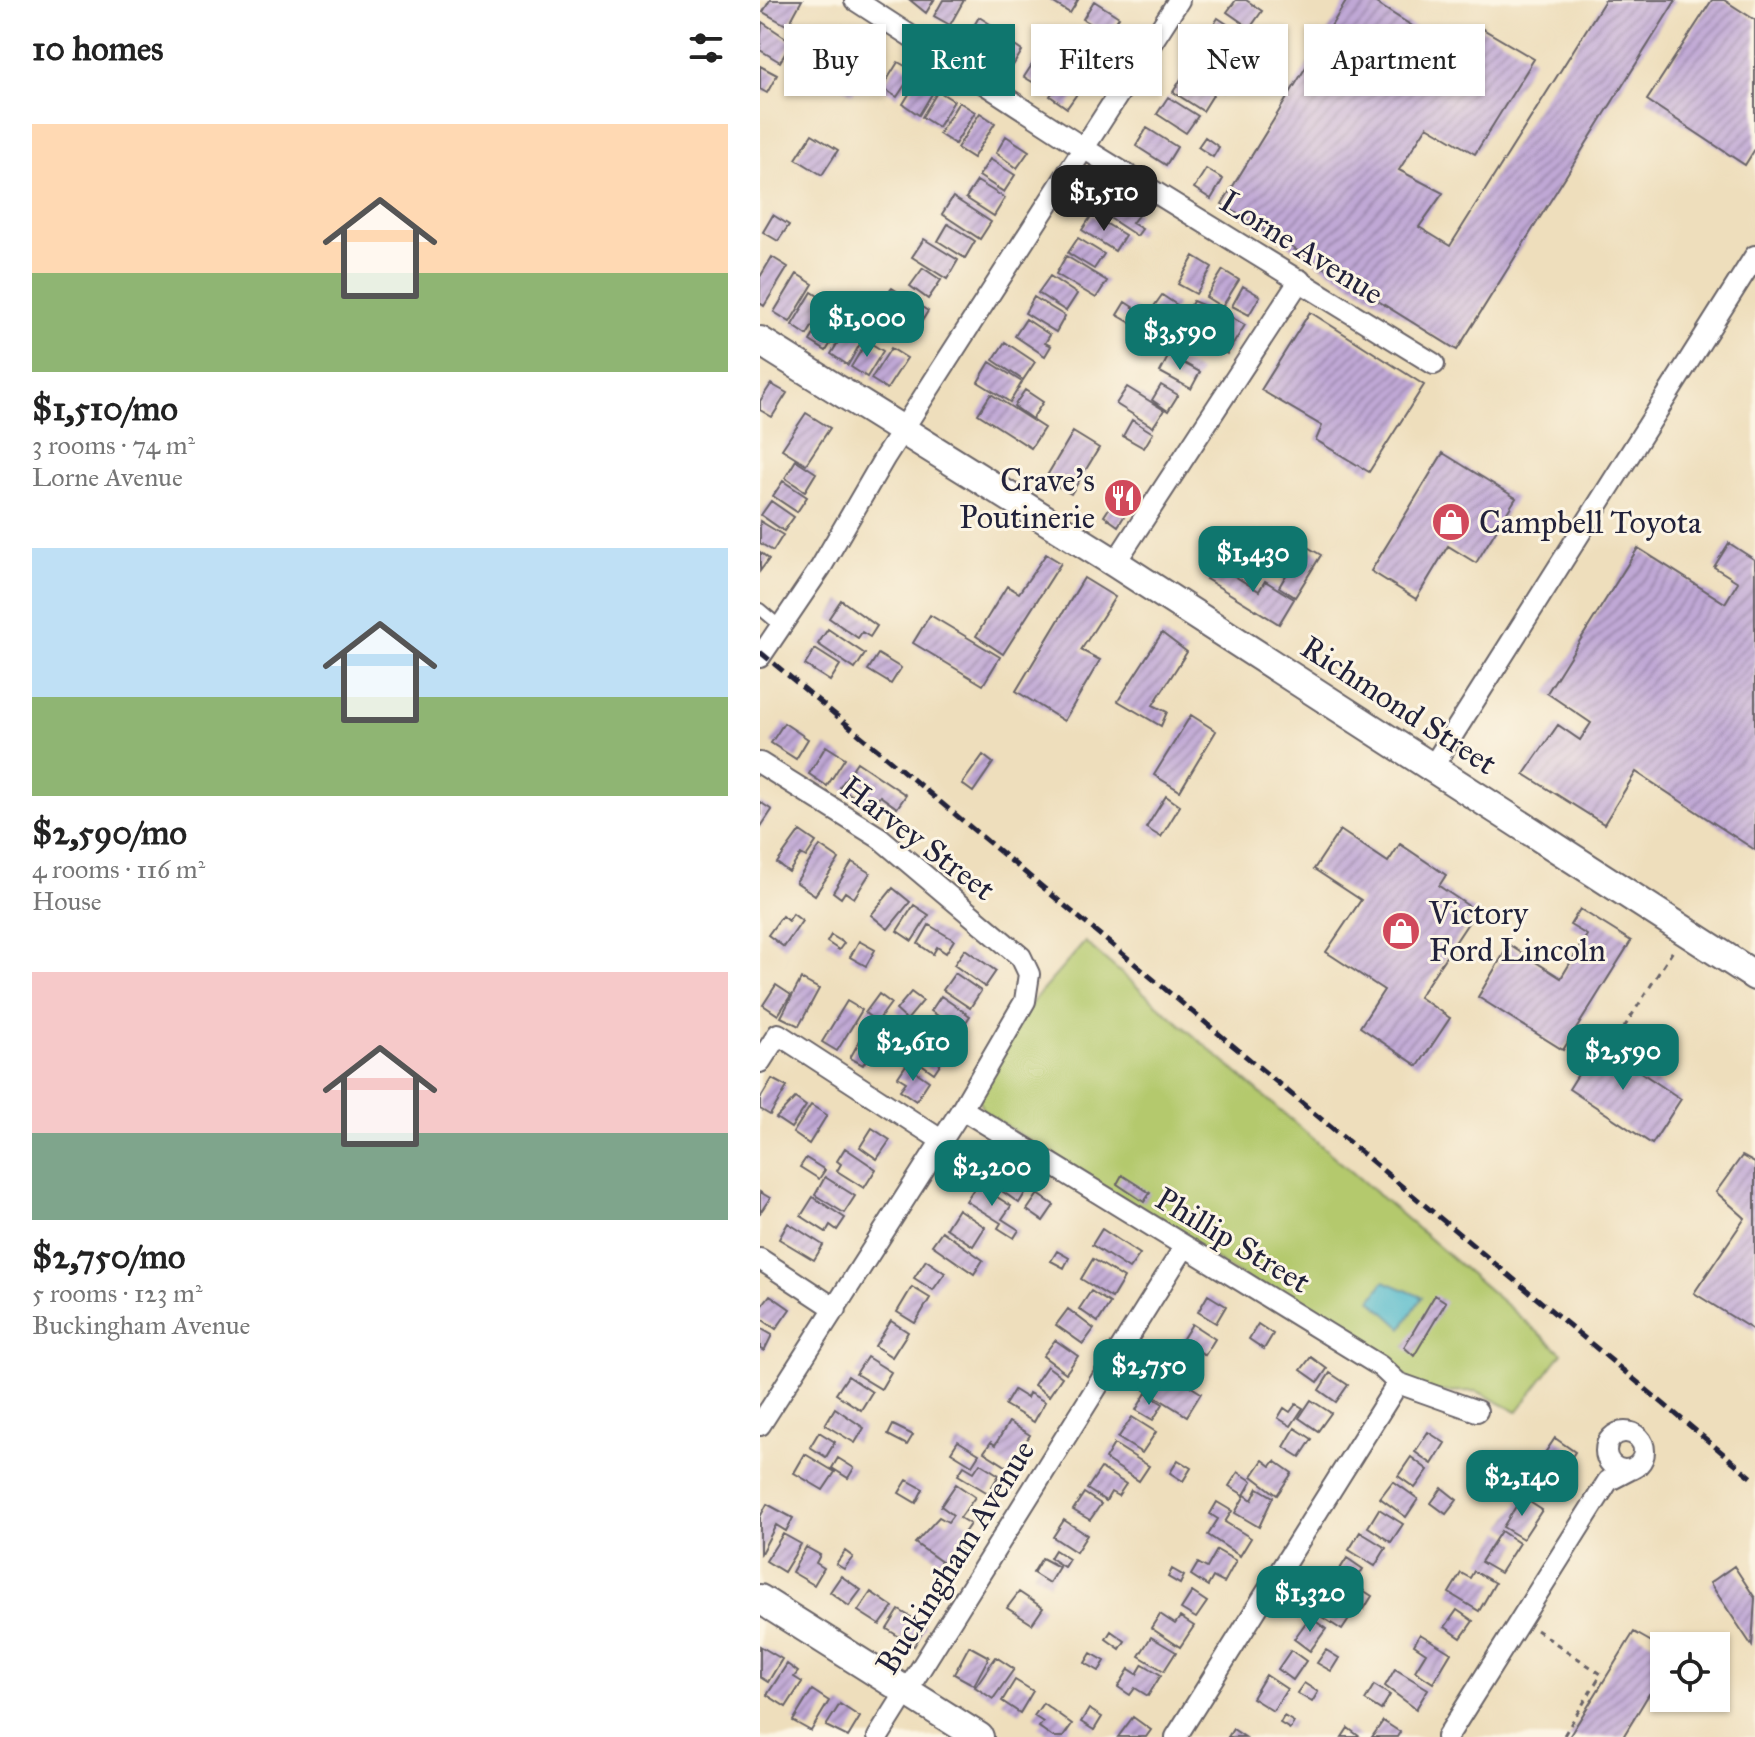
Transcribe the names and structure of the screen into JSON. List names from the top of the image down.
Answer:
{
  "streets": {
    "main road": ["Richmond Street"],
    "street": [
      "Lorne Avenue",
      "Harvey Street",
      "Phillip Street",
      "Buckingham Avenue"
    ]
  },
  "crossings": [
    ["Harvey Street", "Phillip Street"],
    ["Phillip Street", "Buckingham Avenue"]
  ],
  "places": {
    "restaurant": ["Crave's Poutinerie"],
    "shop": ["Campbell Toyota", "Victory Ford Lincoln"]
  },
  "page": {
    "heading": "10 homes",
    "chip": [
      "Buy",
      "Rent",
      "Filters",
      "New",
      "Apartment"
    ],
    "list": [
      {
        "name": "$1,510/mo",
        "note": "3 rooms · 74 m² · Lorne Avenue"
      },
      {
        "name": "$2,590/mo",
        "note": "4 rooms · 116 m² · House"
      },
      {
        "name": "$2,750/mo",
        "note": "5 rooms · 123 m² · Buckingham Avenue"
      }
    ],
    "price": [
      "$1,510",
      "$1,000",
      "$3,590",
      "$1,430",
      "$2,610",
      "$2,590",
      "$2,200",
      "$2,750",
      "$2,140",
      "$1,320"
    ]
  }
}
